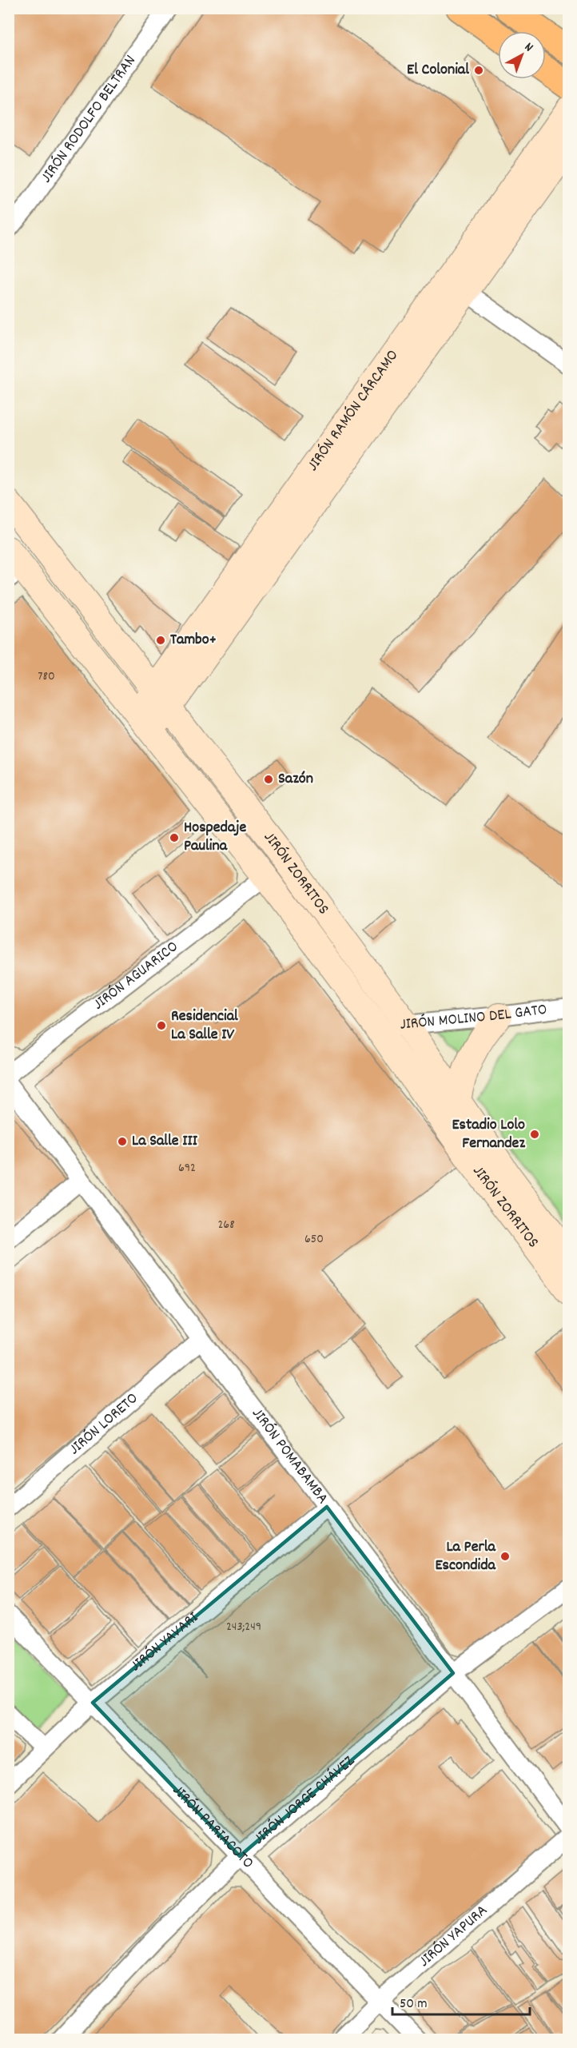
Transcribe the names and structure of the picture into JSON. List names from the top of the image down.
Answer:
{
  "streets": {
    "main road": ["JIRÓN RAMÓN CÁRCAMO", "JIRÓN ZORRITOS"],
    "street": [
      "JIRÓN RODOLFO BELTRAN",
      "JIRÓN AGUARICO",
      "JIRÓN MOLINO DEL GATO",
      "JIRÓN LORETO",
      "JIRÓN POMABAMBA",
      "JIRÓN YAVARI",
      "JIRÓN JORGE CHÁVEZ",
      "JIRÓN PARIACOTO",
      "JIRÓN YAPURA"
    ]
  },
  "crossings": [
    ["JIRÓN RAMÓN CÁRCAMO", "JIRÓN ZORRITOS"],
    ["JIRÓN ZORRITOS", "JIRÓN AGUARICO"],
    ["JIRÓN ZORRITOS", "JIRÓN MOLINO DEL GATO"],
    ["JIRÓN LORETO", "JIRÓN POMABAMBA"],
    ["JIRÓN POMABAMBA", "JIRÓN YAVARI"],
    ["JIRÓN POMABAMBA", "JIRÓN JORGE CHÁVEZ"],
    ["JIRÓN YAVARI", "JIRÓN PARIACOTO"],
    ["JIRÓN JORGE CHÁVEZ", "JIRÓN PARIACOTO"],
    ["JIRÓN PARIACOTO", "JIRÓN YAPURA"]
  ],
  "places": [
    "El Colonial",
    "Tambo+",
    "Sazón",
    "Hospedaje Paulina",
    "Residencial La Salle IV",
    "Estadio Lolo Fernandez",
    "La Salle III",
    "La Perla Escondida"
  ],
  "house_numbers": [
    "780",
    "692",
    "268",
    "650",
    "243;249"
  ],
  "scale_bar": "50 m",
  "north": "top right"
}
